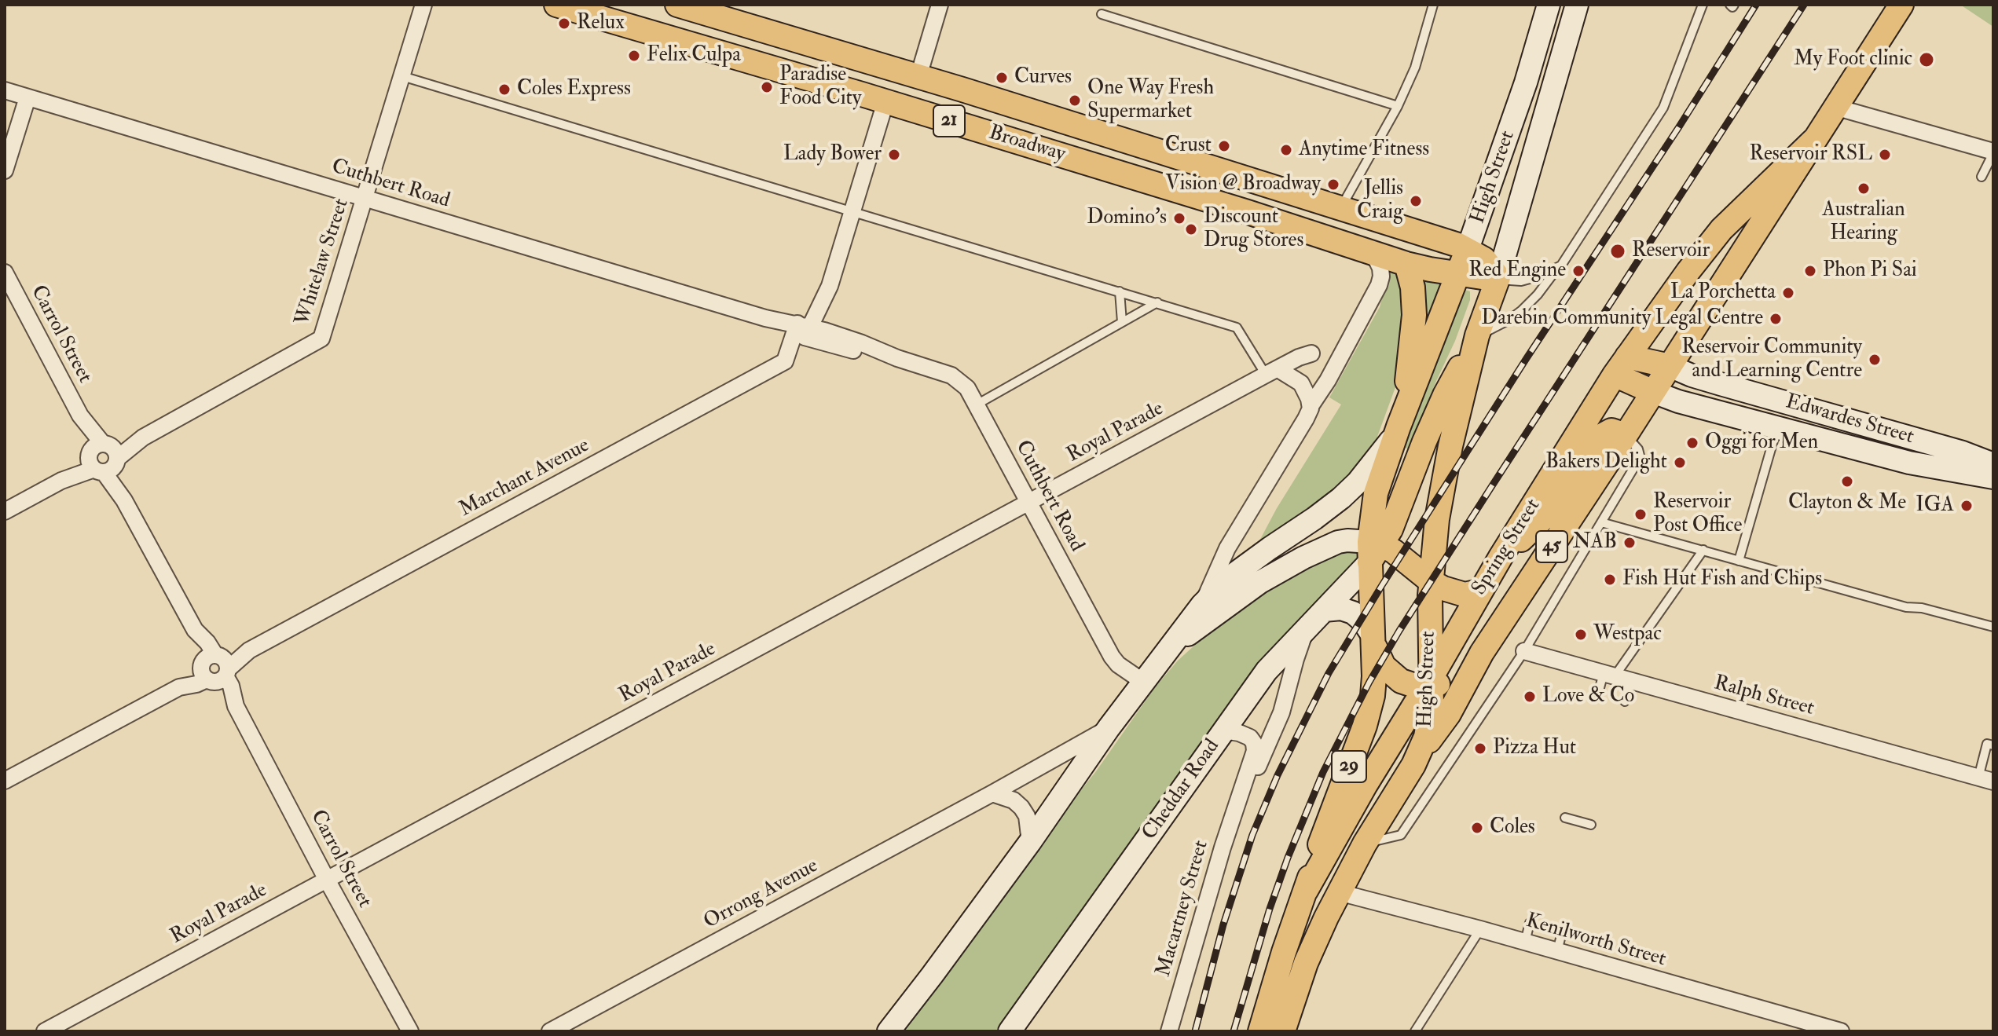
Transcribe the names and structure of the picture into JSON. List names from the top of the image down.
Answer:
{
  "streets": {
    "main road": [
      "21",
      "Broadway",
      "High Street",
      "Edwardes Street",
      "45",
      "Spring Street",
      "29",
      "Cheddar Road"
    ],
    "street": [
      "Cuthbert Road",
      "Whitelaw Street",
      "Carrol Street",
      "Royal Parade",
      "Marchant Avenue",
      "Ralph Street",
      "Orrong Avenue",
      "Macartney Street",
      "Kenilworth Street"
    ]
  },
  "crossings": [
    ["Broadway", "High Street"],
    ["Broadway", "Marchant Avenue"],
    ["High Street", "Spring Street"],
    ["High Street", "Cheddar Road"],
    ["High Street", "Kenilworth Street"],
    ["Cuthbert Road", "Whitelaw Street"],
    ["Cuthbert Road", "Royal Parade"],
    ["Cuthbert Road", "Marchant Avenue"],
    ["Whitelaw Street", "Carrol Street"],
    ["Carrol Street", "Royal Parade"],
    ["Carrol Street", "Marchant Avenue"],
    ["Edwardes Street", "Spring Street"],
    ["Cheddar Road", "Macartney Street"]
  ],
  "places": [
    "Relux",
    "Felix Culpa",
    "My Foot clinic",
    "Curves",
    "Paradise Food City",
    "Coles Express",
    "One Way Fresh Supermarket",
    "Crust",
    "Anytime Fitness",
    "Lady Bower",
    "Reservoir RSL",
    "Vision @ Broadway",
    "Australian Hearing",
    "Jellis Craig",
    "Domino's",
    "Discount Drug Stores",
    "Reservoir",
    "Red Engine",
    "Phon Pi Sai",
    "La Porchetta",
    "Darebin Community Legal Centre",
    "Reservoir Community and Learning Centre",
    "Oggi for Men",
    "Bakers Delight",
    "Clayton & Me",
    "IGA",
    "Reservoir Post Office",
    "NAB",
    "Fish Hut Fish and Chips",
    "Westpac",
    "Love & Co",
    "Pizza Hut",
    "Coles"
  ]
}
